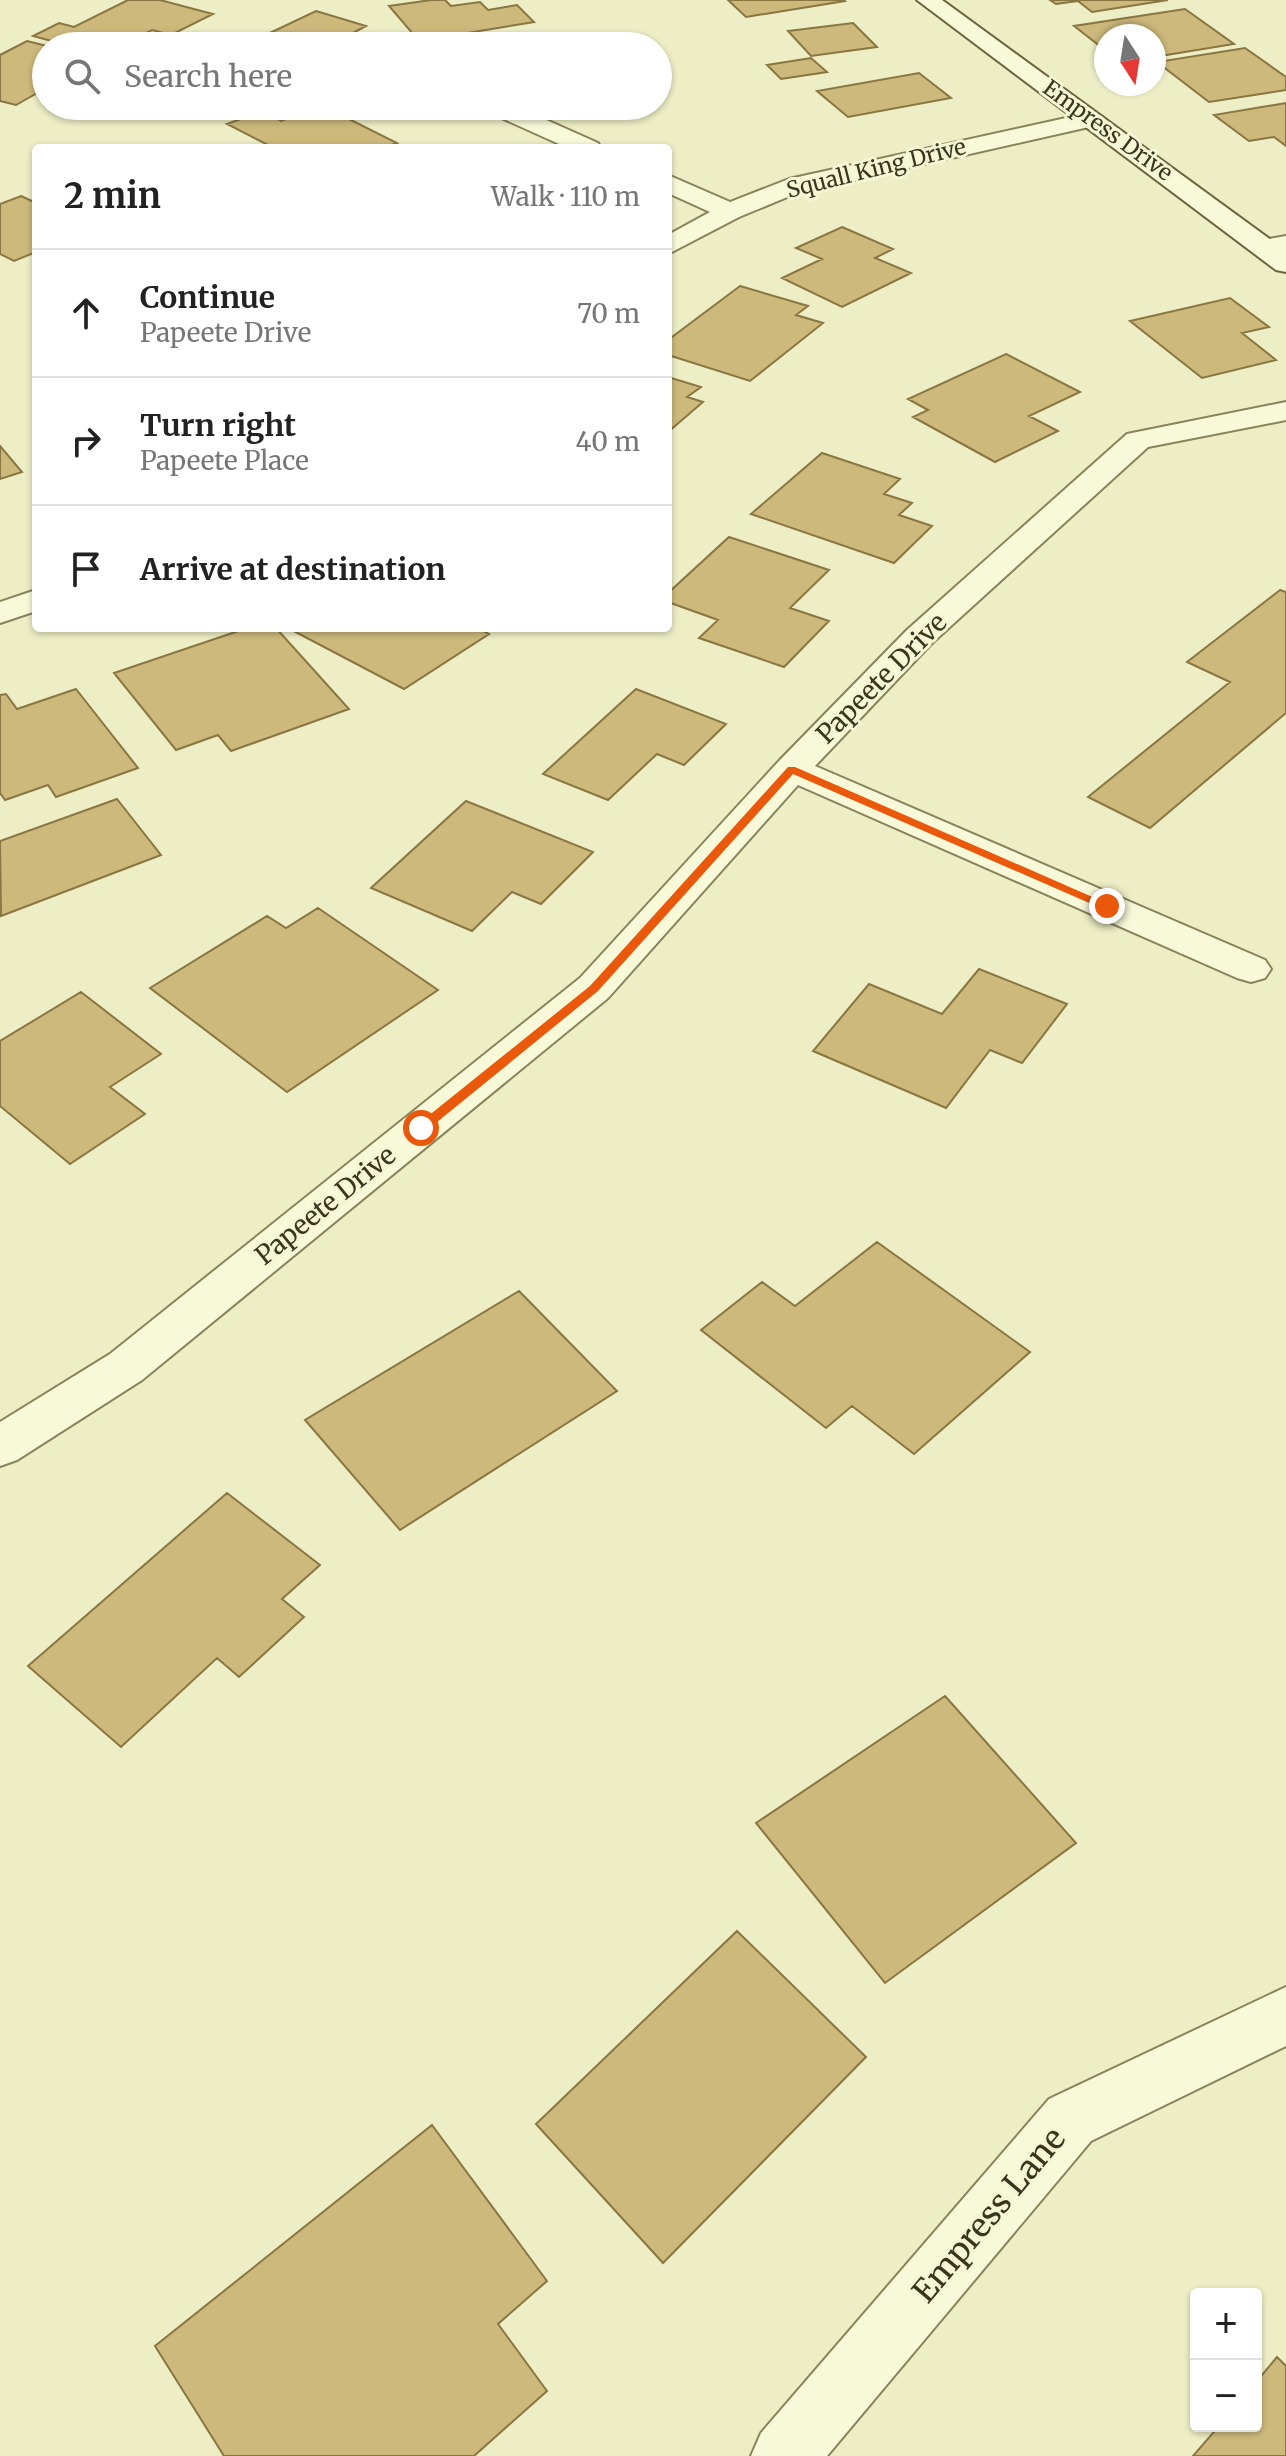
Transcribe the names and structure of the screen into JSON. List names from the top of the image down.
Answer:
{
  "streets": {
    "street": [
      "Empress Drive",
      "Squall King Drive",
      "Papeete Drive",
      "Empress Lane"
    ]
  },
  "crossings": [
    ["Empress Drive", "Squall King Drive"]
  ],
  "north": "bottom",
  "page": {
    "search": "Search here",
    "heading": ["2 min", "Walk · 110 m"],
    "list": [
      ["Continue", "Papeete Drive", "70 m"],
      ["Turn right", "Papeete Place", "40 m"],
      "Arrive at destination"
    ],
    "map_buttons": ["+", "−"]
  }
}
